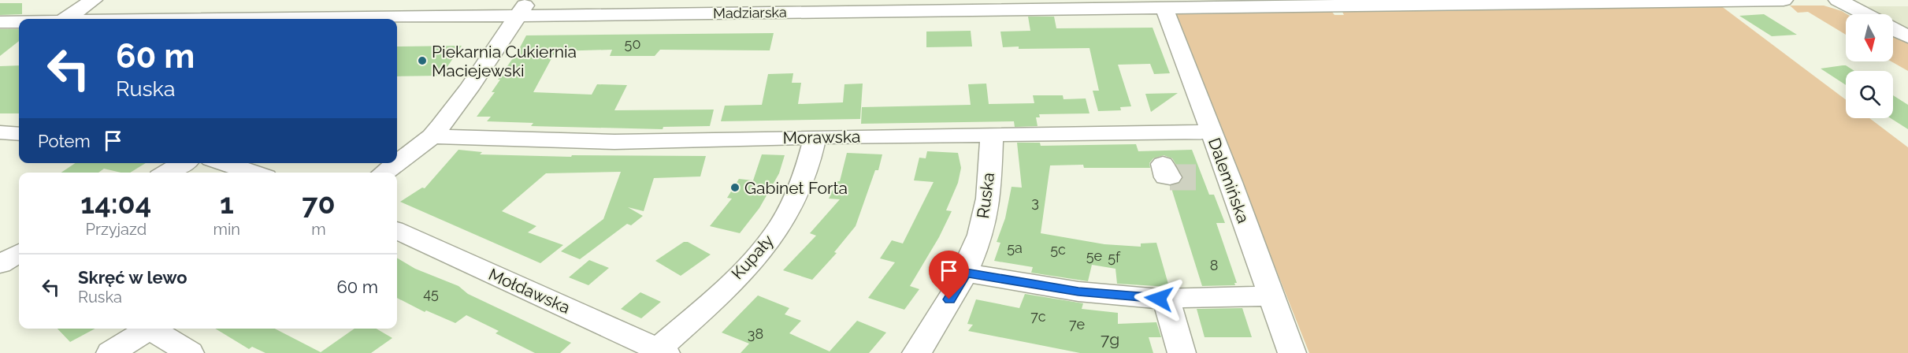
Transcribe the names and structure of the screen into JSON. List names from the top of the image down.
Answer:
{
  "streets": {
    "street": [
      "Madziarska",
      "Morawska",
      "Dalemińska",
      "Ruska",
      "Kupały",
      "Mołdawska"
    ]
  },
  "crossings": [
    ["Madziarska", "Dalemińska"],
    ["Morawska", "Dalemińska"],
    ["Morawska", "Ruska"],
    ["Morawska", "Kupały"],
    ["Kupały", "Mołdawska"]
  ],
  "places": ["Piekarnia Cukiernia Maciejewski", "Gabinet Forta"],
  "house_numbers": [
    "50",
    "3",
    "5a",
    "5c",
    "5e",
    "5f",
    "8",
    "45",
    "7c",
    "7e",
    "38",
    "7g"
  ],
  "north": "bottom",
  "page": {
    "turn": ["60 m", "Ruska"],
    "then": "Potem",
    "eta": [
      "14:04",
      "Przyjazd",
      "1",
      "min",
      "70",
      "m"
    ],
    "list": [
      {
        "name": "Skręć w lewo",
        "note": "Ruska",
        "value": "60 m"
      }
    ]
  }
}
